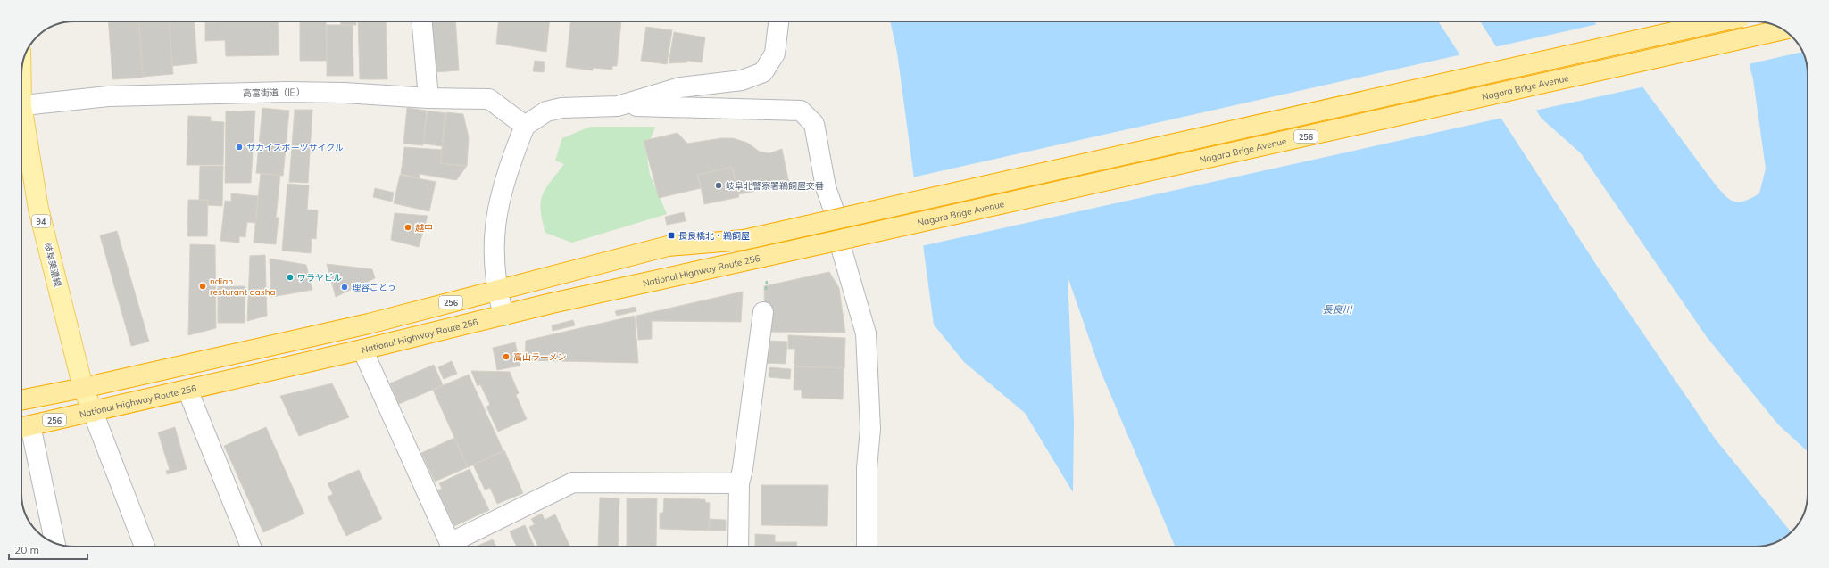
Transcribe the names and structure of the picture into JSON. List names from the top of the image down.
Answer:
{
  "streets": {
    "highway": ["Nagara Brige Avenue", "256", "National Highway Route 256"],
    "main road": ["94", "岐阜美濃線"],
    "street": ["高富街道（旧）"]
  },
  "crossings": [
    ["Nagara Brige Avenue", "National Highway Route 256"],
    ["256", "岐阜美濃線"],
    ["岐阜美濃線", "National Highway Route 256"]
  ],
  "water": ["長良川"],
  "places": {
    "other": [
      "サカイスポーツサイクル",
      "岐阜北警察署鵜飼屋交番",
      "越中",
      "ワラヤビル",
      "ndian resturant aasha",
      "理容ごとう",
      "高山ラーメン"
    ],
    "transit": ["長良橋北・鵜飼屋"]
  },
  "scale_bar": "20 m"
}
